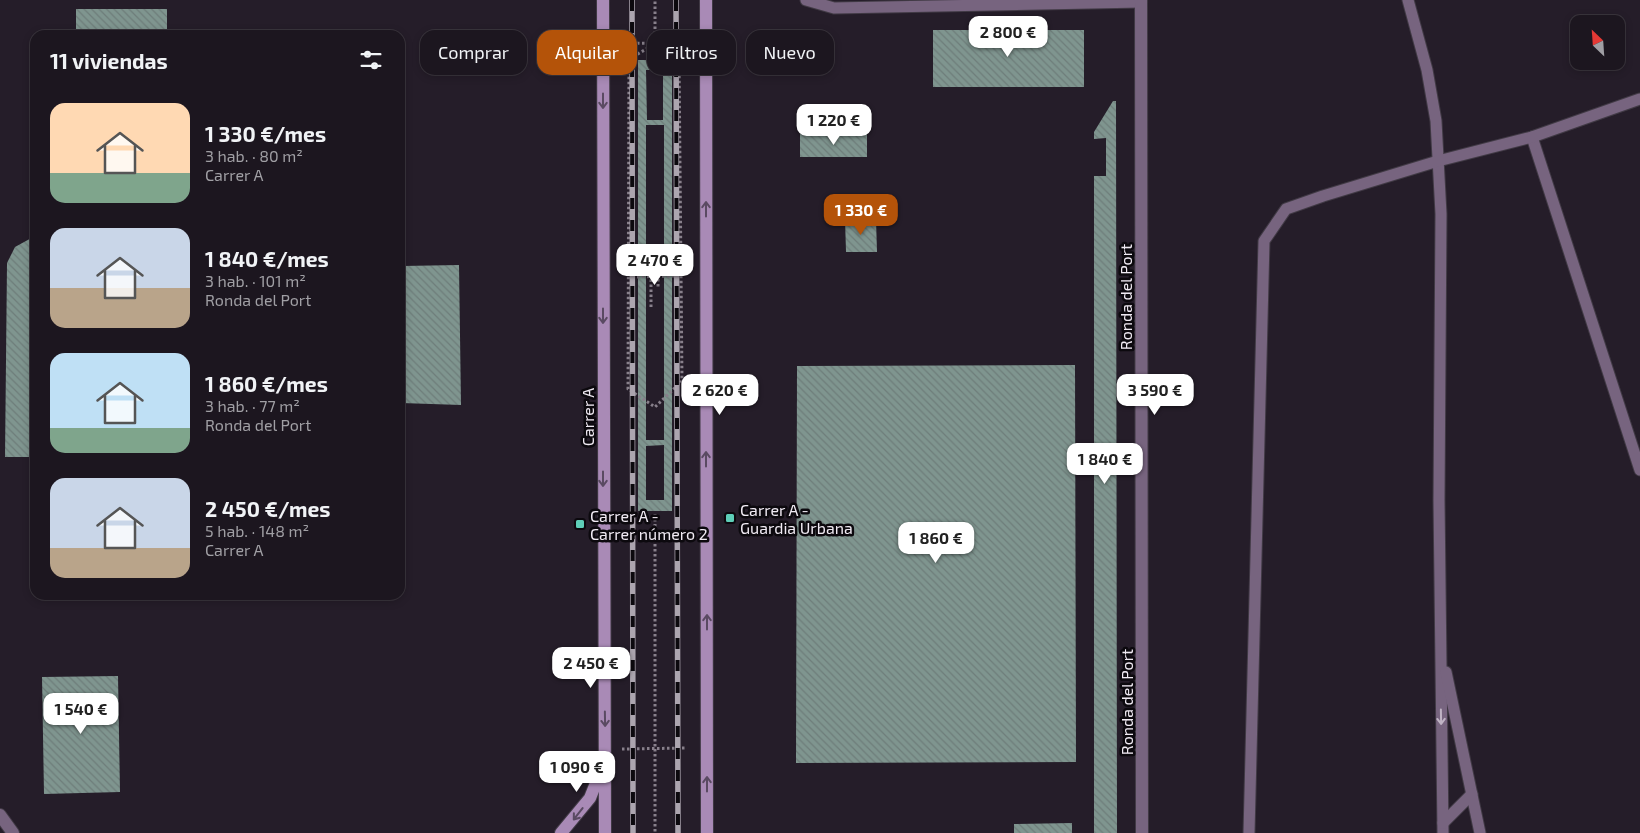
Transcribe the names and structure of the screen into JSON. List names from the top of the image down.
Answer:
{
  "streets": {
    "main road": ["Carrer A"],
    "street": ["Ronda del Port"]
  },
  "places": {
    "transit": ["Carrer A - Guardia Urbana", "Carrer A - Carrer número 2"]
  },
  "north": "top left",
  "page": {
    "price": [
      "2 800 €",
      "1 220 €",
      "1 330 €",
      "2 470 €",
      "2 620 €",
      "3 590 €",
      "1 840 €",
      "1 860 €",
      "2 450 €",
      "1 540 €",
      "1 090 €"
    ],
    "chip": [
      "Comprar",
      "Alquilar",
      "Filtros",
      "Nuevo"
    ],
    "heading": "11 viviendas",
    "list": [
      {
        "name": "1 330 €/mes",
        "note": "3 hab. · 80 m² · Carrer A"
      },
      {
        "name": "1 840 €/mes",
        "note": "3 hab. · 101 m² · Ronda del Port"
      },
      {
        "name": "1 860 €/mes",
        "note": "3 hab. · 77 m² · Ronda del Port"
      },
      {
        "name": "2 450 €/mes",
        "note": "5 hab. · 148 m² · Carrer A"
      }
    ]
  }
}
